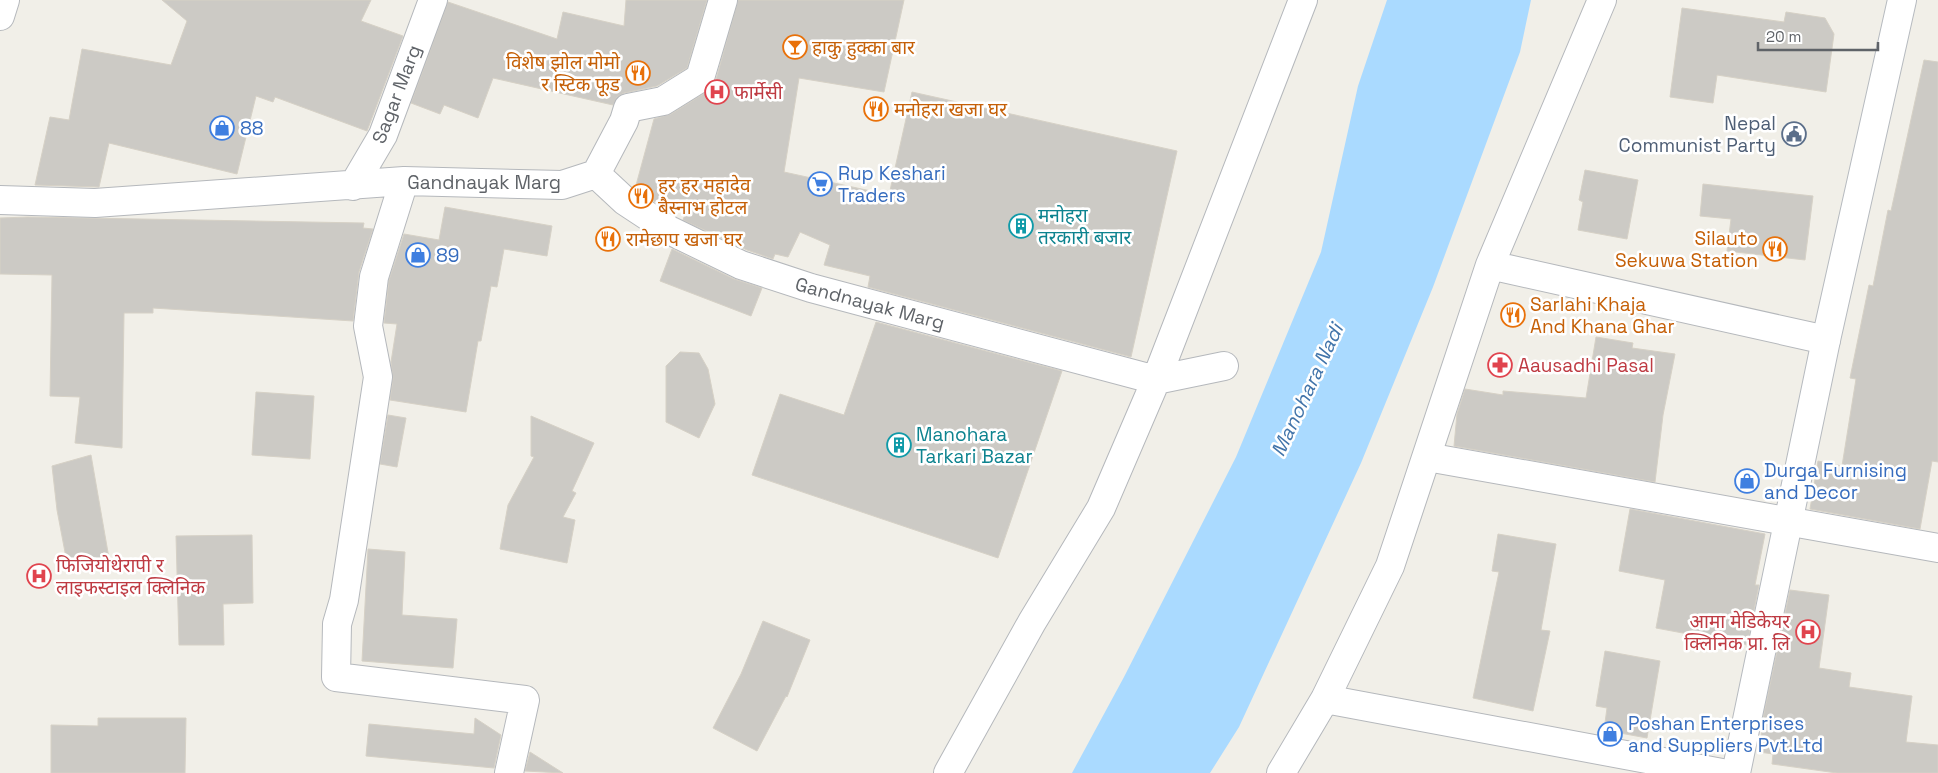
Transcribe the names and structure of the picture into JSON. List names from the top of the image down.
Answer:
{
  "streets": {
    "street": ["Sagar Marg", "Gandnayak Marg"]
  },
  "crossings": [
    ["Sagar Marg", "Gandnayak Marg"]
  ],
  "water": ["Manohara Nadi"],
  "places": {
    "bar": ["हाकु हुक्का बार"],
    "restaurant": [
      "विशेष झोल मोमो र स्टिक फूड",
      "मनोहरा खजा घर",
      "हर हर महादेव बैस्नाभ होटल",
      "रामेछाप खजा घर",
      "Silauto Sekuwa Station",
      "Sarlahi Khaja And Khana Ghar"
    ],
    "hospital": ["फार्मेसी", "फिजियोथेरापी र लाइफस्टाइल क्लिनिक", "आमा मेडिकेयर क्लिनिक प्रा. लि"],
    "shop": [
      "88",
      "89",
      "Durga Furnising and Decor",
      "Poshan Enterprises and Suppliers Pvt.Ltd"
    ],
    "public building": ["Nepal Communist Party"],
    "supermarket": ["Rup Keshari Traders"],
    "building": ["मनोहरा तरकारी बजार", "Manohara Tarkari Bazar"],
    "pharmacy": ["Aausadhi Pasal"]
  },
  "scale_bar": "20 m"
}
